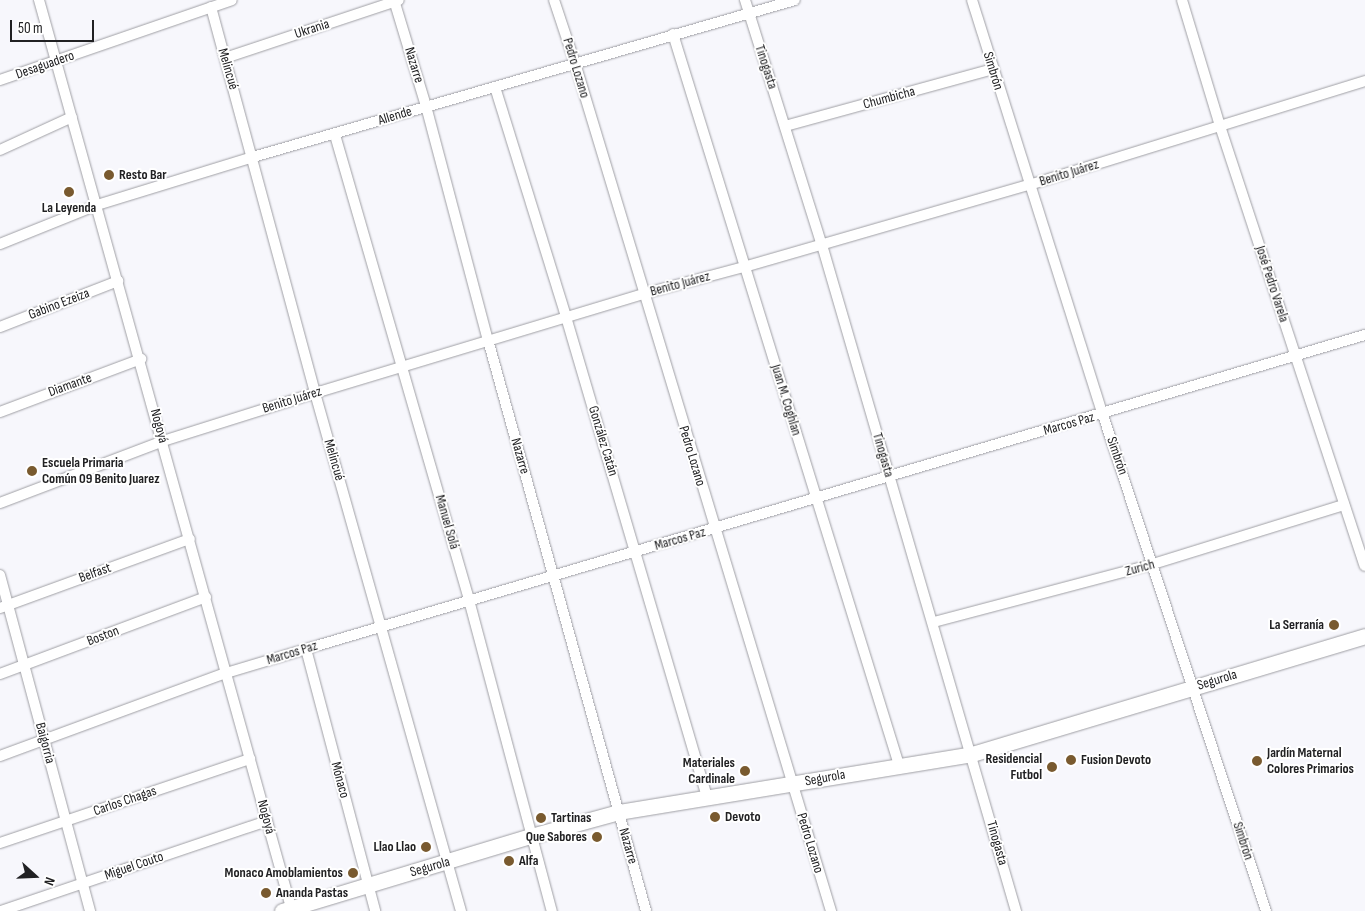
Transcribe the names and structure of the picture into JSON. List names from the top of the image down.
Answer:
{
  "streets": {
    "street": [
      "Ukrania",
      "Desaguadero",
      "Nazarre",
      "Tinogasta",
      "Pedro Lozano",
      "Melincué",
      "Simbrón",
      "Chumbicha",
      "Allende",
      "Benito Juárez",
      "José Pedro Varela",
      "Gabino Ezeiza",
      "Diamante",
      "Juan M. Coghlan",
      "Marcos Paz",
      "Nogoyá",
      "González Catán",
      "Manuel Solá",
      "Zurich",
      "Belfast",
      "Boston",
      "Segurola",
      "Baigorria",
      "Mónaco",
      "Carlos Chagas",
      "Miguel Couto"
    ]
  },
  "crossings": [
    ["Ukrania", "Nazarre"],
    ["Ukrania", "Melincué"],
    ["Desaguadero", "Melincué"],
    ["Desaguadero", "Nogoyá"],
    ["Nazarre", "Allende"],
    ["Nazarre", "Benito Juárez"],
    ["Nazarre", "Marcos Paz"],
    ["Nazarre", "Segurola"],
    ["Tinogasta", "Chumbicha"],
    ["Tinogasta", "Allende"],
    ["Tinogasta", "Benito Juárez"],
    ["Tinogasta", "Marcos Paz"],
    ["Tinogasta", "Zurich"],
    ["Tinogasta", "Segurola"],
    ["Pedro Lozano", "Allende"],
    ["Pedro Lozano", "Benito Juárez"],
    ["Pedro Lozano", "Marcos Paz"],
    ["Pedro Lozano", "Segurola"],
    ["Melincué", "Allende"],
    ["Melincué", "Benito Juárez"],
    ["Melincué", "Marcos Paz"],
    ["Melincué", "Segurola"],
    ["Simbrón", "Chumbicha"],
    ["Simbrón", "Benito Juárez"],
    ["Simbrón", "Marcos Paz"],
    ["Simbrón", "Zurich"],
    ["Simbrón", "Segurola"],
    ["Allende", "Juan M. Coghlan"],
    ["Allende", "Nogoyá"],
    ["Allende", "González Catán"],
    ["Allende", "Manuel Solá"],
    ["Benito Juárez", "José Pedro Varela"],
    ["Benito Juárez", "Juan M. Coghlan"],
    ["Benito Juárez", "Nogoyá"],
    ["Benito Juárez", "González Catán"],
    ["Benito Juárez", "Manuel Solá"],
    ["José Pedro Varela", "Marcos Paz"],
    ["José Pedro Varela", "Zurich"],
    ["Gabino Ezeiza", "Nogoyá"],
    ["Diamante", "Nogoyá"],
    ["Juan M. Coghlan", "Marcos Paz"],
    ["Juan M. Coghlan", "Segurola"],
    ["Marcos Paz", "Nogoyá"],
    ["Marcos Paz", "González Catán"],
    ["Marcos Paz", "Manuel Solá"],
    ["Marcos Paz", "Baigorria"],
    ["Marcos Paz", "Mónaco"],
    ["Nogoyá", "Belfast"],
    ["Nogoyá", "Boston"],
    ["Nogoyá", "Segurola"],
    ["Nogoyá", "Carlos Chagas"],
    ["Nogoyá", "Miguel Couto"],
    ["González Catán", "Segurola"],
    ["Manuel Solá", "Segurola"],
    ["Belfast", "Baigorria"],
    ["Boston", "Baigorria"],
    ["Segurola", "Mónaco"],
    ["Baigorria", "Carlos Chagas"],
    ["Baigorria", "Miguel Couto"]
  ],
  "places": [
    "Resto Bar",
    "La Leyenda",
    "Escuela Primaria Común 09 Benito Juarez",
    "La Serranía",
    "Fusion Devoto",
    "Jardín Maternal Colores Primarios",
    "Residencial Futbol",
    "Materiales Cardinale",
    "Devoto",
    "Tartinas",
    "Que Sabores",
    "Llao Llao",
    "Alfa",
    "Monaco Amoblamientos",
    "Ananda Pastas"
  ],
  "scale_bar": "50 m",
  "north": "right"
}
